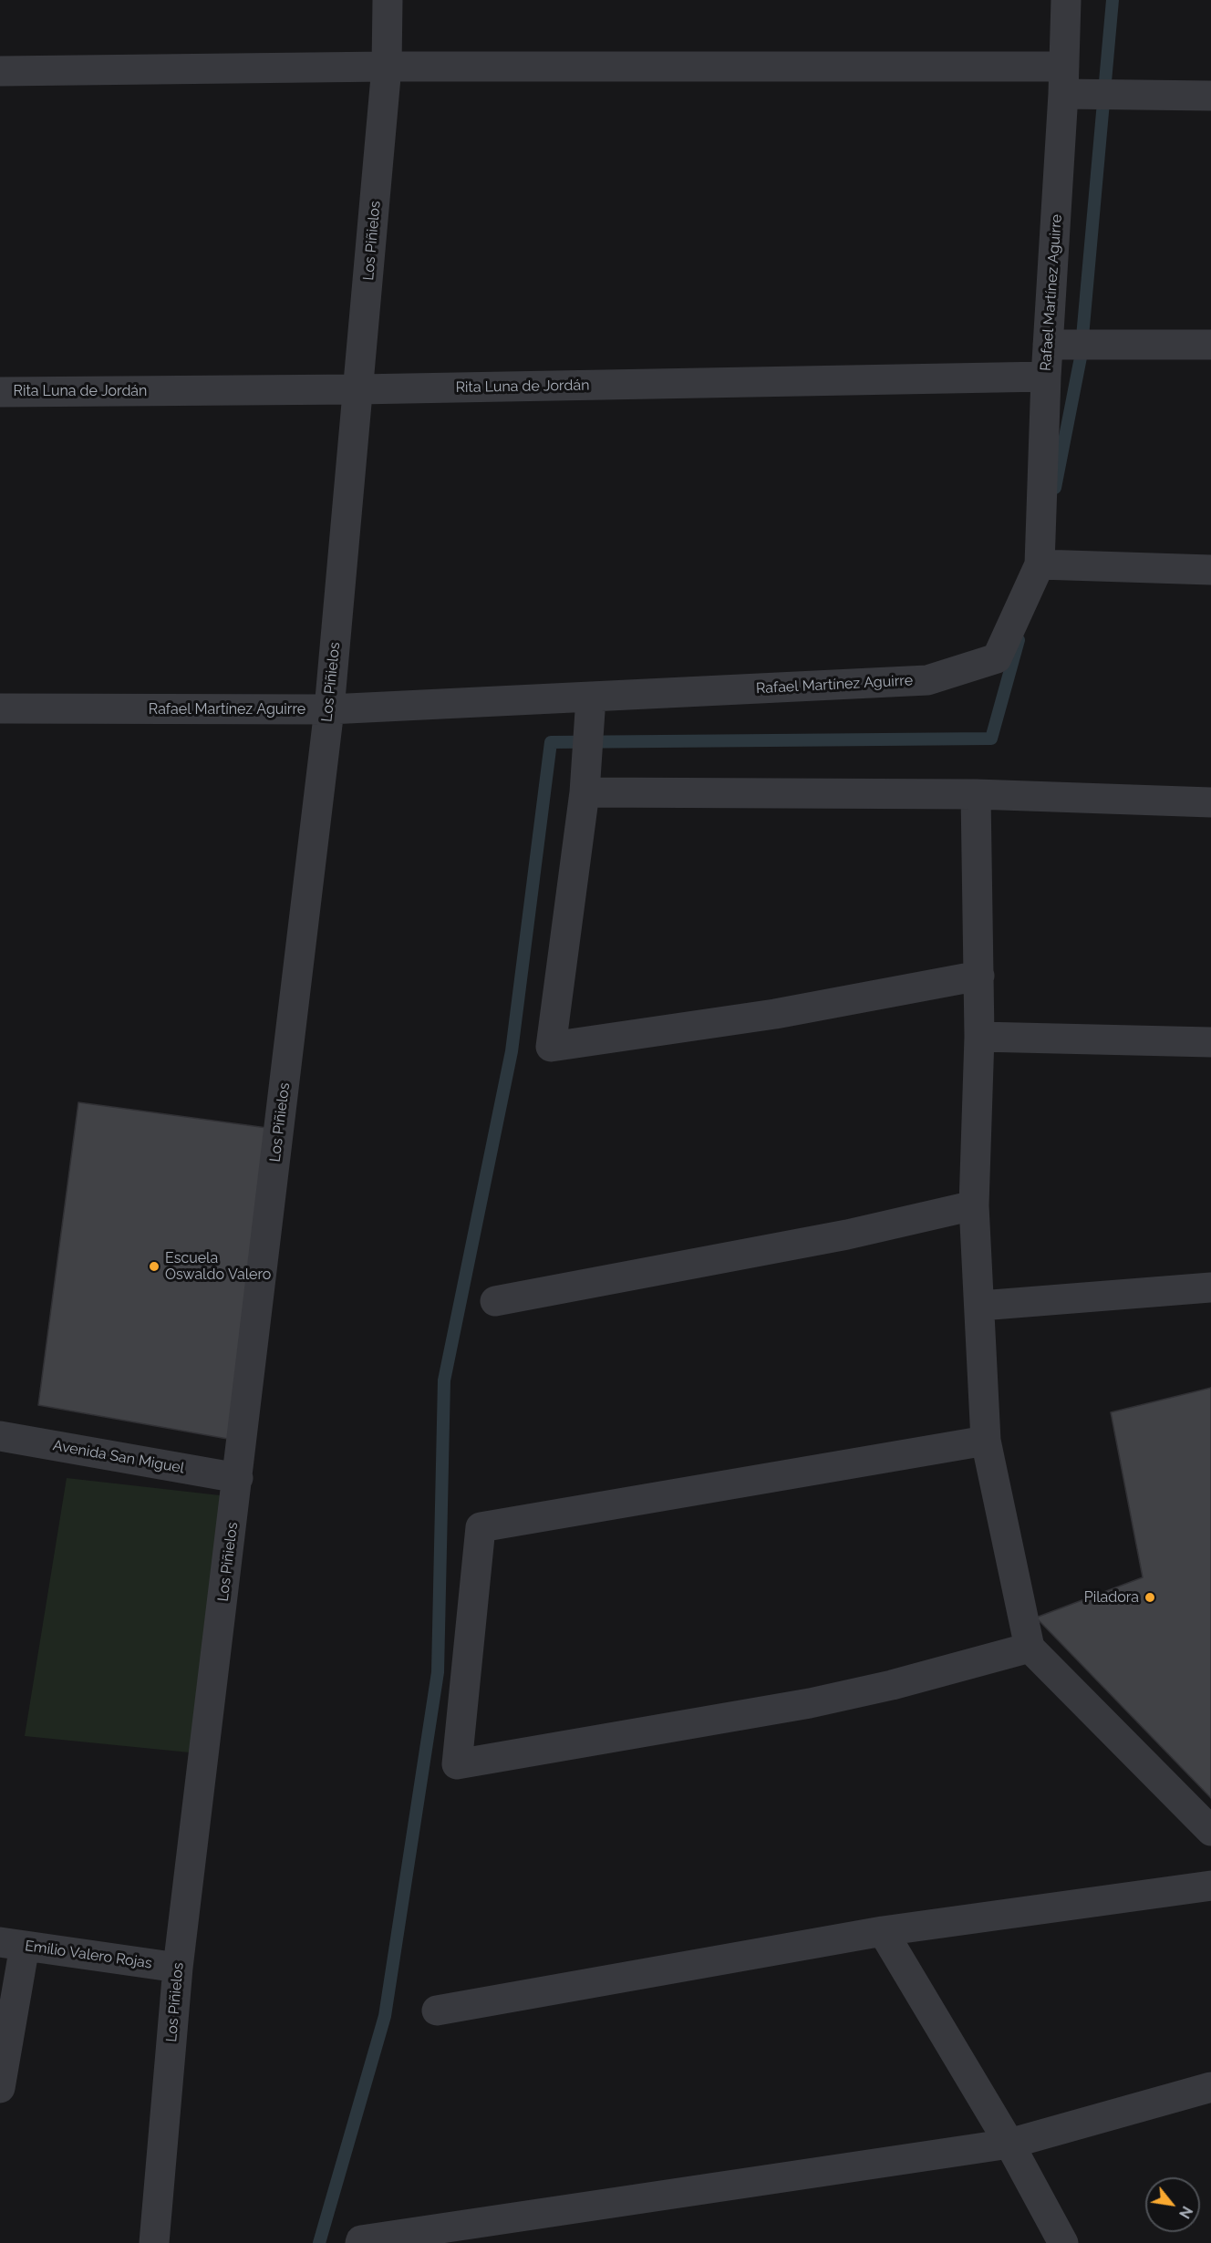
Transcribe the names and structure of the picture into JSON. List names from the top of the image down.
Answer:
{
  "streets": {
    "street": [
      "Los Piñielos",
      "Rafael Martínez Aguirre",
      "Rita Luna de Jordán",
      "Avenida San Miguel",
      "Emilio Valero Rojas"
    ]
  },
  "crossings": [
    ["Los Piñielos", "Rafael Martínez Aguirre"],
    ["Los Piñielos", "Rita Luna de Jordán"],
    ["Los Piñielos", "Avenida San Miguel"],
    ["Los Piñielos", "Emilio Valero Rojas"],
    ["Rafael Martínez Aguirre", "Rita Luna de Jordán"]
  ],
  "places": ["Escuela Oswaldo Valero", "Piladora"],
  "north": "bottom right"
}
